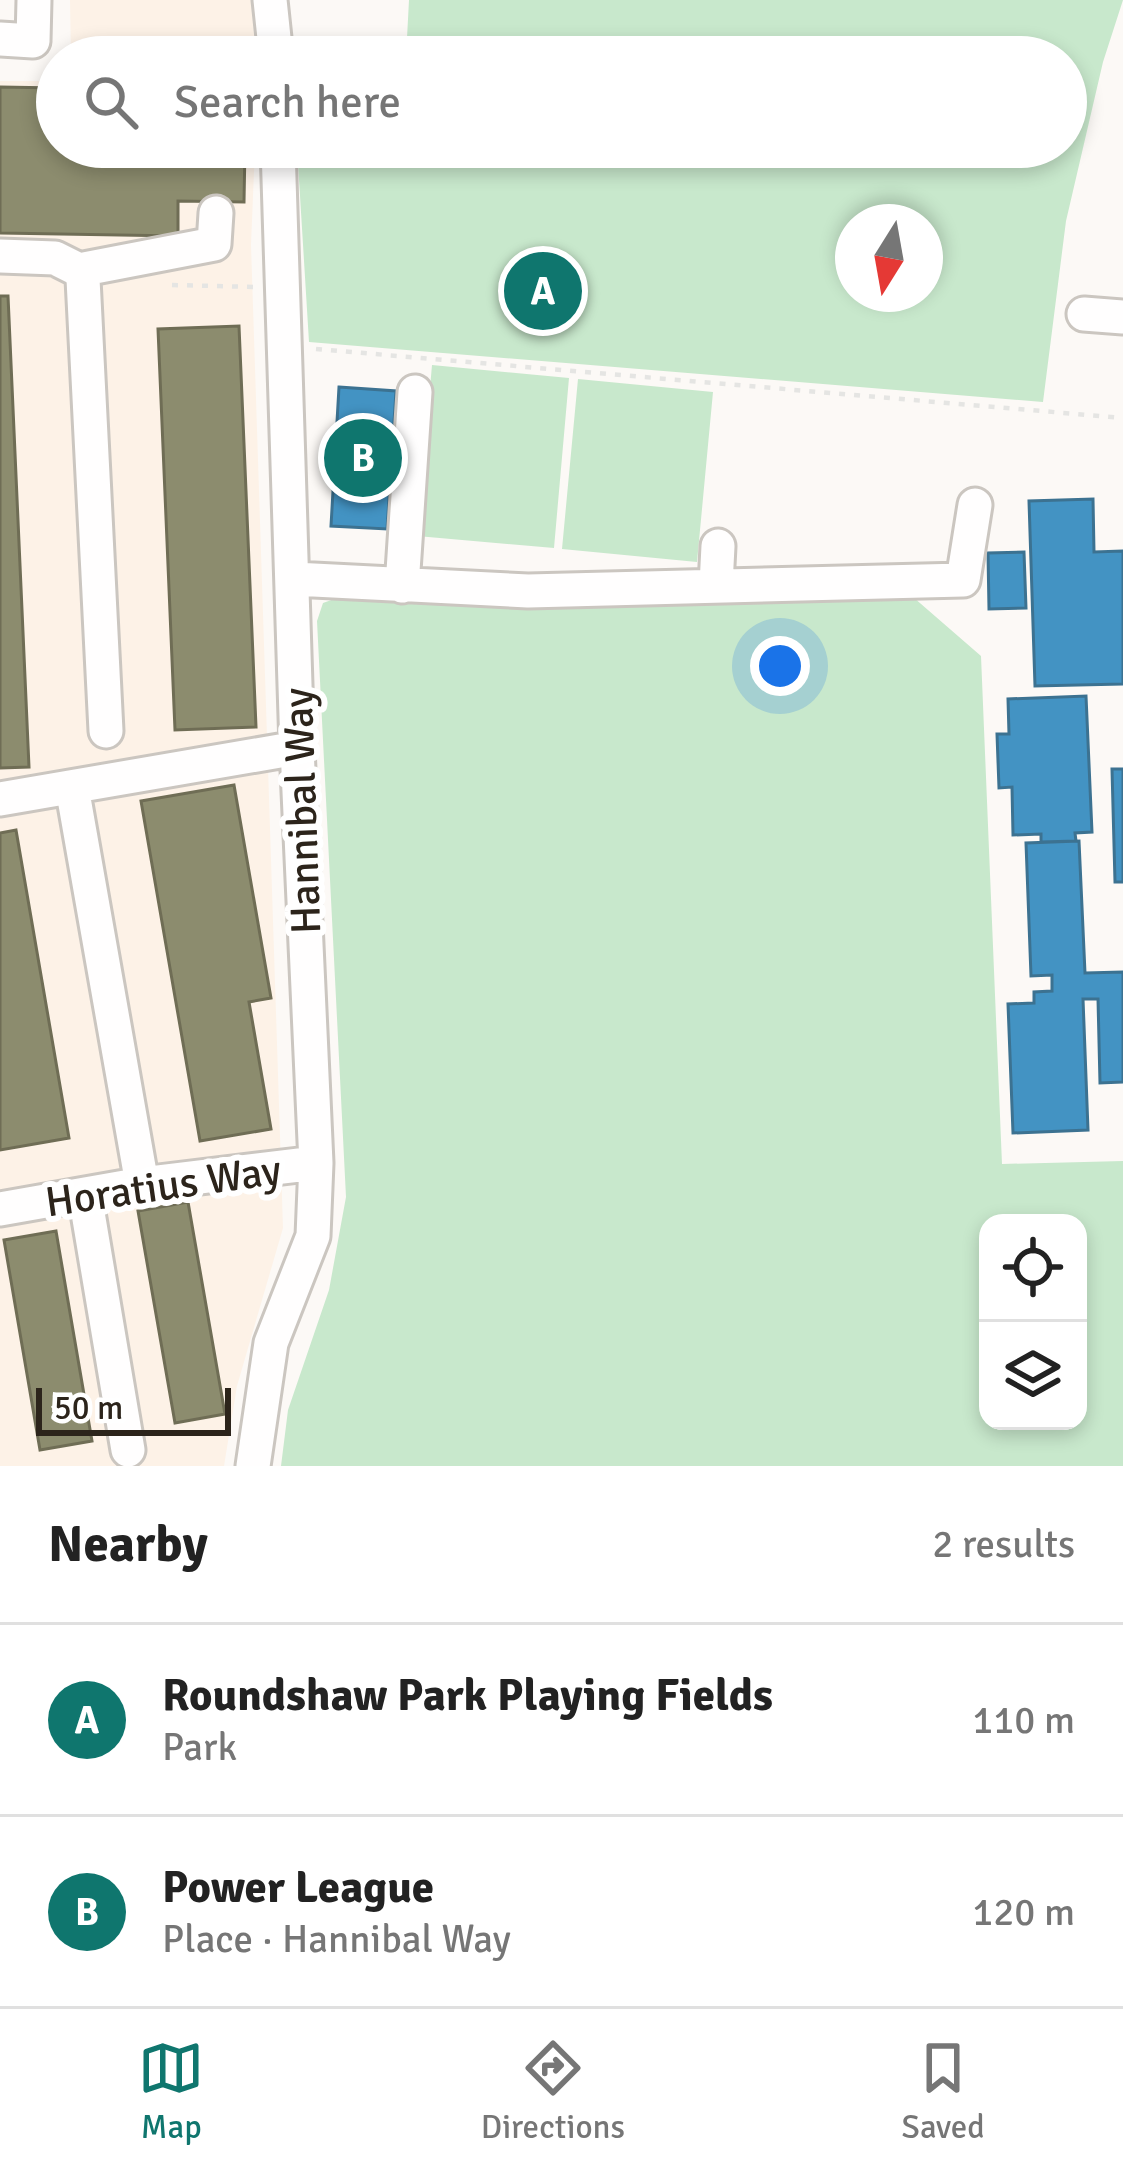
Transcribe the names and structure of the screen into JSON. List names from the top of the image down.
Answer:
{
  "streets": {
    "street": ["Hannibal Way", "Horatius Way"]
  },
  "crossings": [
    ["Hannibal Way", "Horatius Way"]
  ],
  "scale_bar": "50 m",
  "north": "bottom",
  "page": {
    "search": "Search here",
    "pins": ["A", "B"],
    "scale": "50 m",
    "heading": ["Nearby", "2 results"],
    "list": [
      {
        "mark": "A",
        "name": "Roundshaw Park Playing Fields",
        "note": "Park",
        "value": "110 m"
      },
      {
        "mark": "B",
        "name": "Power League",
        "note": "Place · Hannibal Way",
        "value": "120 m"
      }
    ],
    "nav": ["Map", "Directions", "Saved"]
  }
}
